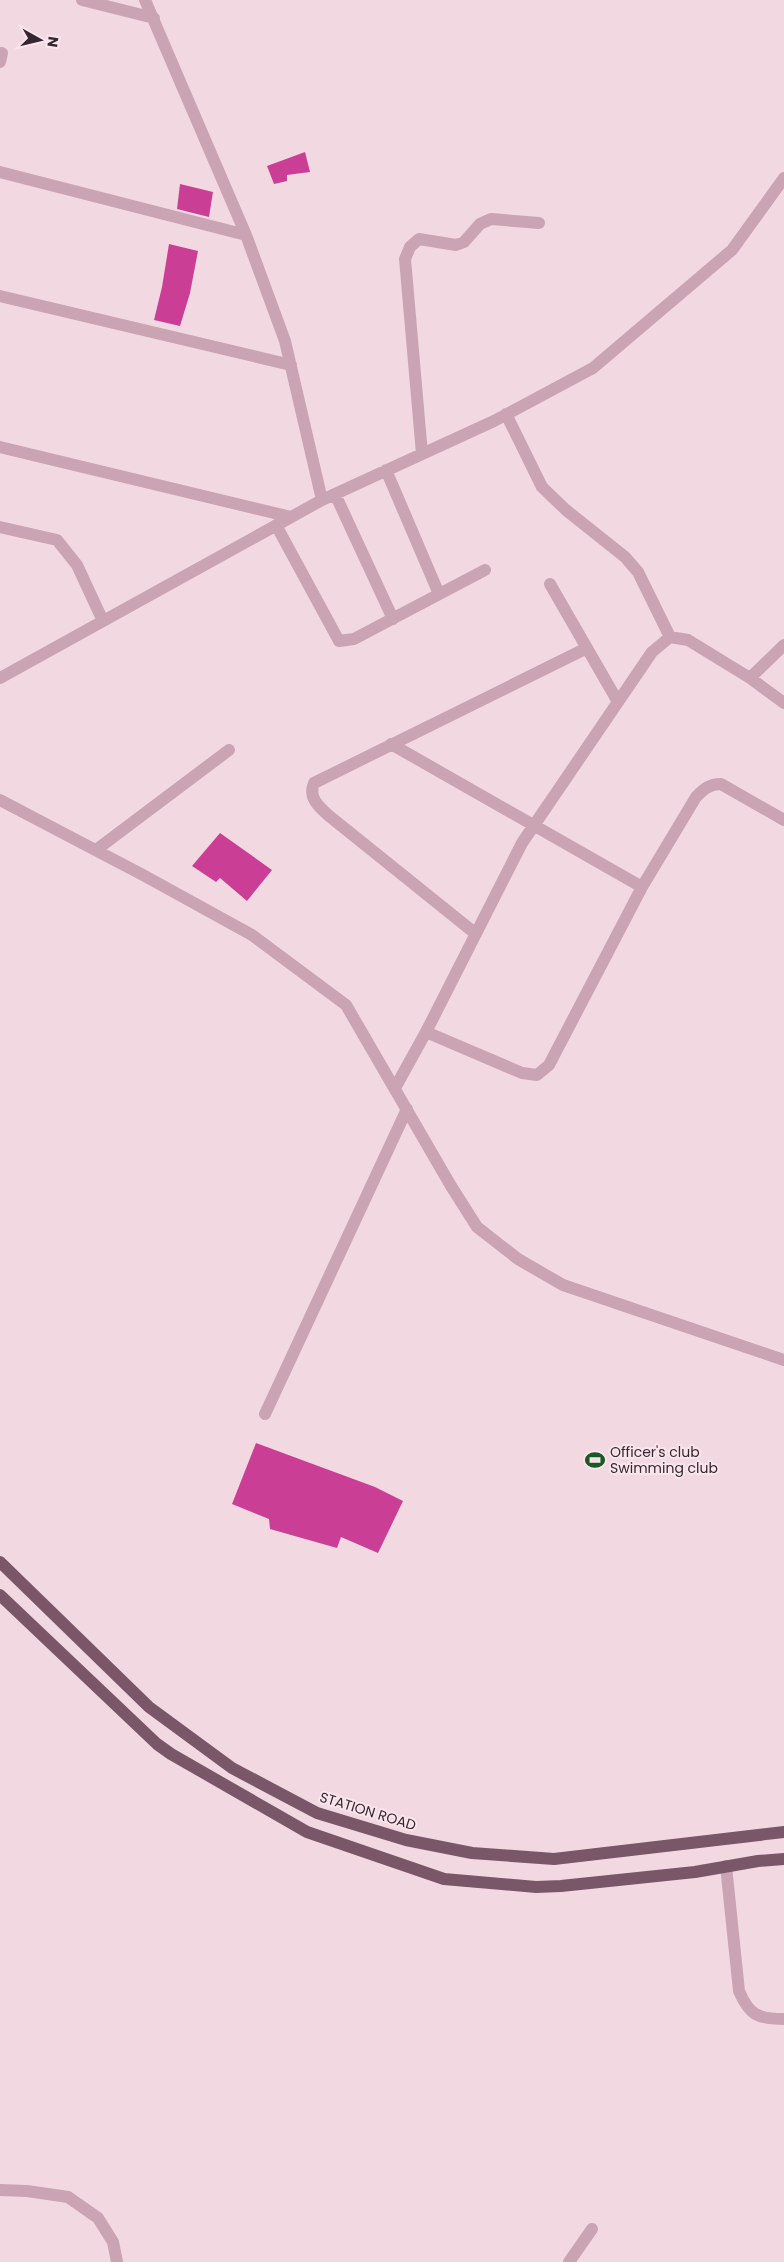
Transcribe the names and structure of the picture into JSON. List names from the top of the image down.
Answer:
{
  "streets": {
    "main road": ["STATION ROAD"]
  },
  "places": {
    "sports": ["Officer's club Swimming club"]
  },
  "north": "right"
}
